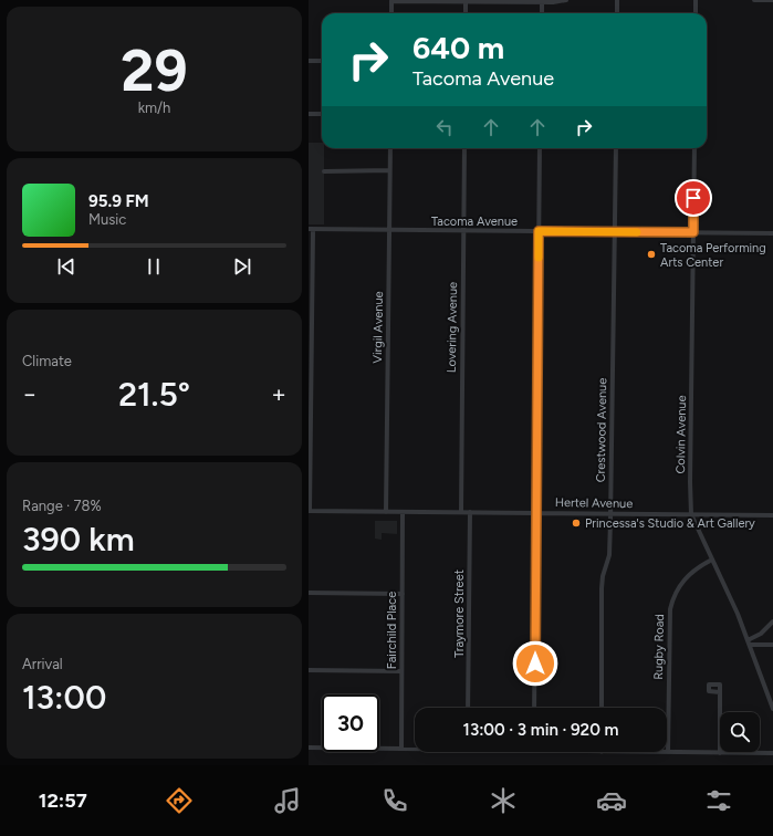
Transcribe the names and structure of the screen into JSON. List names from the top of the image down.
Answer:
{
  "streets": {
    "street": [
      "Tacoma Avenue",
      "Virgil Avenue",
      "Lovering Avenue",
      "Crestwood Avenue",
      "Colvin Avenue",
      "Hertel Avenue",
      "Traymore Street",
      "Fairchild Place",
      "Rugby Road"
    ]
  },
  "crossings": [
    ["Tacoma Avenue", "Virgil Avenue"],
    ["Tacoma Avenue", "Lovering Avenue"],
    ["Tacoma Avenue", "Crestwood Avenue"],
    ["Tacoma Avenue", "Colvin Avenue"],
    ["Virgil Avenue", "Hertel Avenue"],
    ["Lovering Avenue", "Hertel Avenue"],
    ["Crestwood Avenue", "Hertel Avenue"],
    ["Colvin Avenue", "Hertel Avenue"],
    ["Colvin Avenue", "Rugby Road"],
    ["Hertel Avenue", "Traymore Street"],
    ["Hertel Avenue", "Fairchild Place"]
  ],
  "places": ["Tacoma Performing Arts Center", "Princessa's Studio & Art Gallery"],
  "page": {
    "tile": [
      ["29", "km/h"],
      "Climate",
      ["Range · 78%", "390 km"],
      ["Arrival", "13:00"]
    ],
    "turn": ["640 m", "Tacoma Avenue"],
    "song": ["95.9 FM", "Music"],
    "heat": ["−", "21.5°", "+"],
    "limit": "30",
    "trip": "13:00 · 3 min · 920 m",
    "tabs": "12:57"
  }
}
